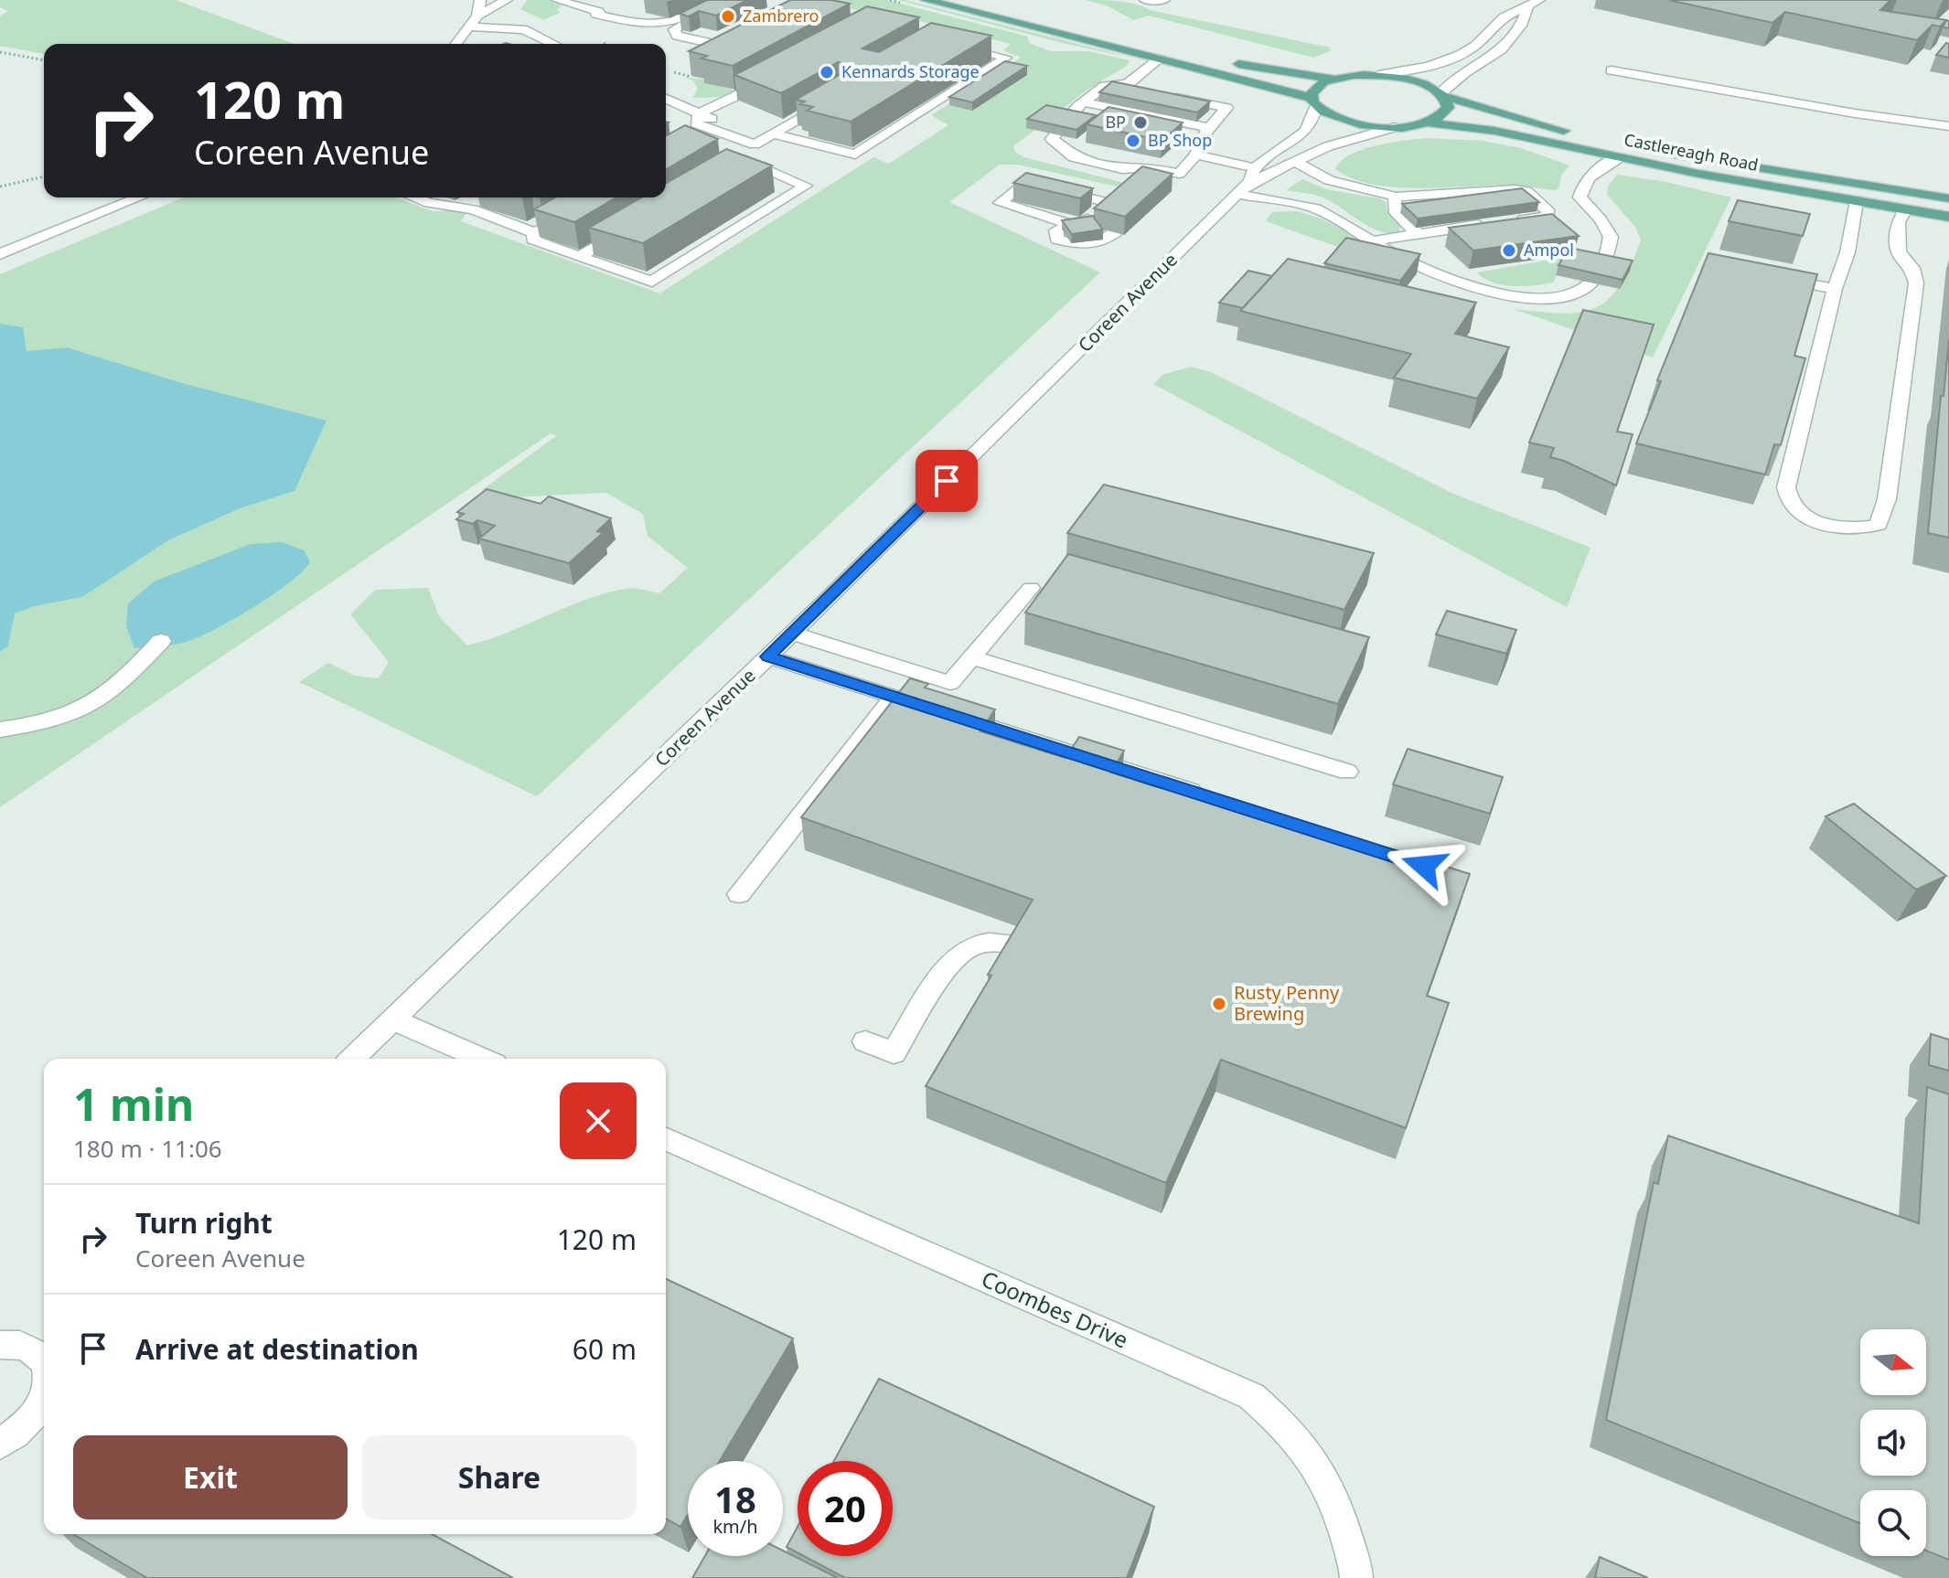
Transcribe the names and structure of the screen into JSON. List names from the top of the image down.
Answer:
{
  "streets": {
    "main road": ["Castlereagh Road"],
    "street": ["Coreen Avenue", "Coombes Drive"]
  },
  "crossings": [
    ["Castlereagh Road", "Coreen Avenue"]
  ],
  "places": [
    "Zambrero",
    "Kennards Storage",
    "BP",
    "BP Shop",
    "Ampol",
    "Rusty Penny Brewing"
  ],
  "north": "right",
  "page": {
    "turn": ["120 m", "Coreen Avenue"],
    "heading": ["1 min", "180 m · 11:06"],
    "list": [
      {
        "name": "Turn right",
        "note": "Coreen Avenue",
        "value": "120 m"
      },
      {
        "name": "Arrive at destination",
        "value": "60 m"
      }
    ],
    "buttons": ["Exit", "Share"],
    "speed": "18 km/h",
    "limit": "20"
  }
}
